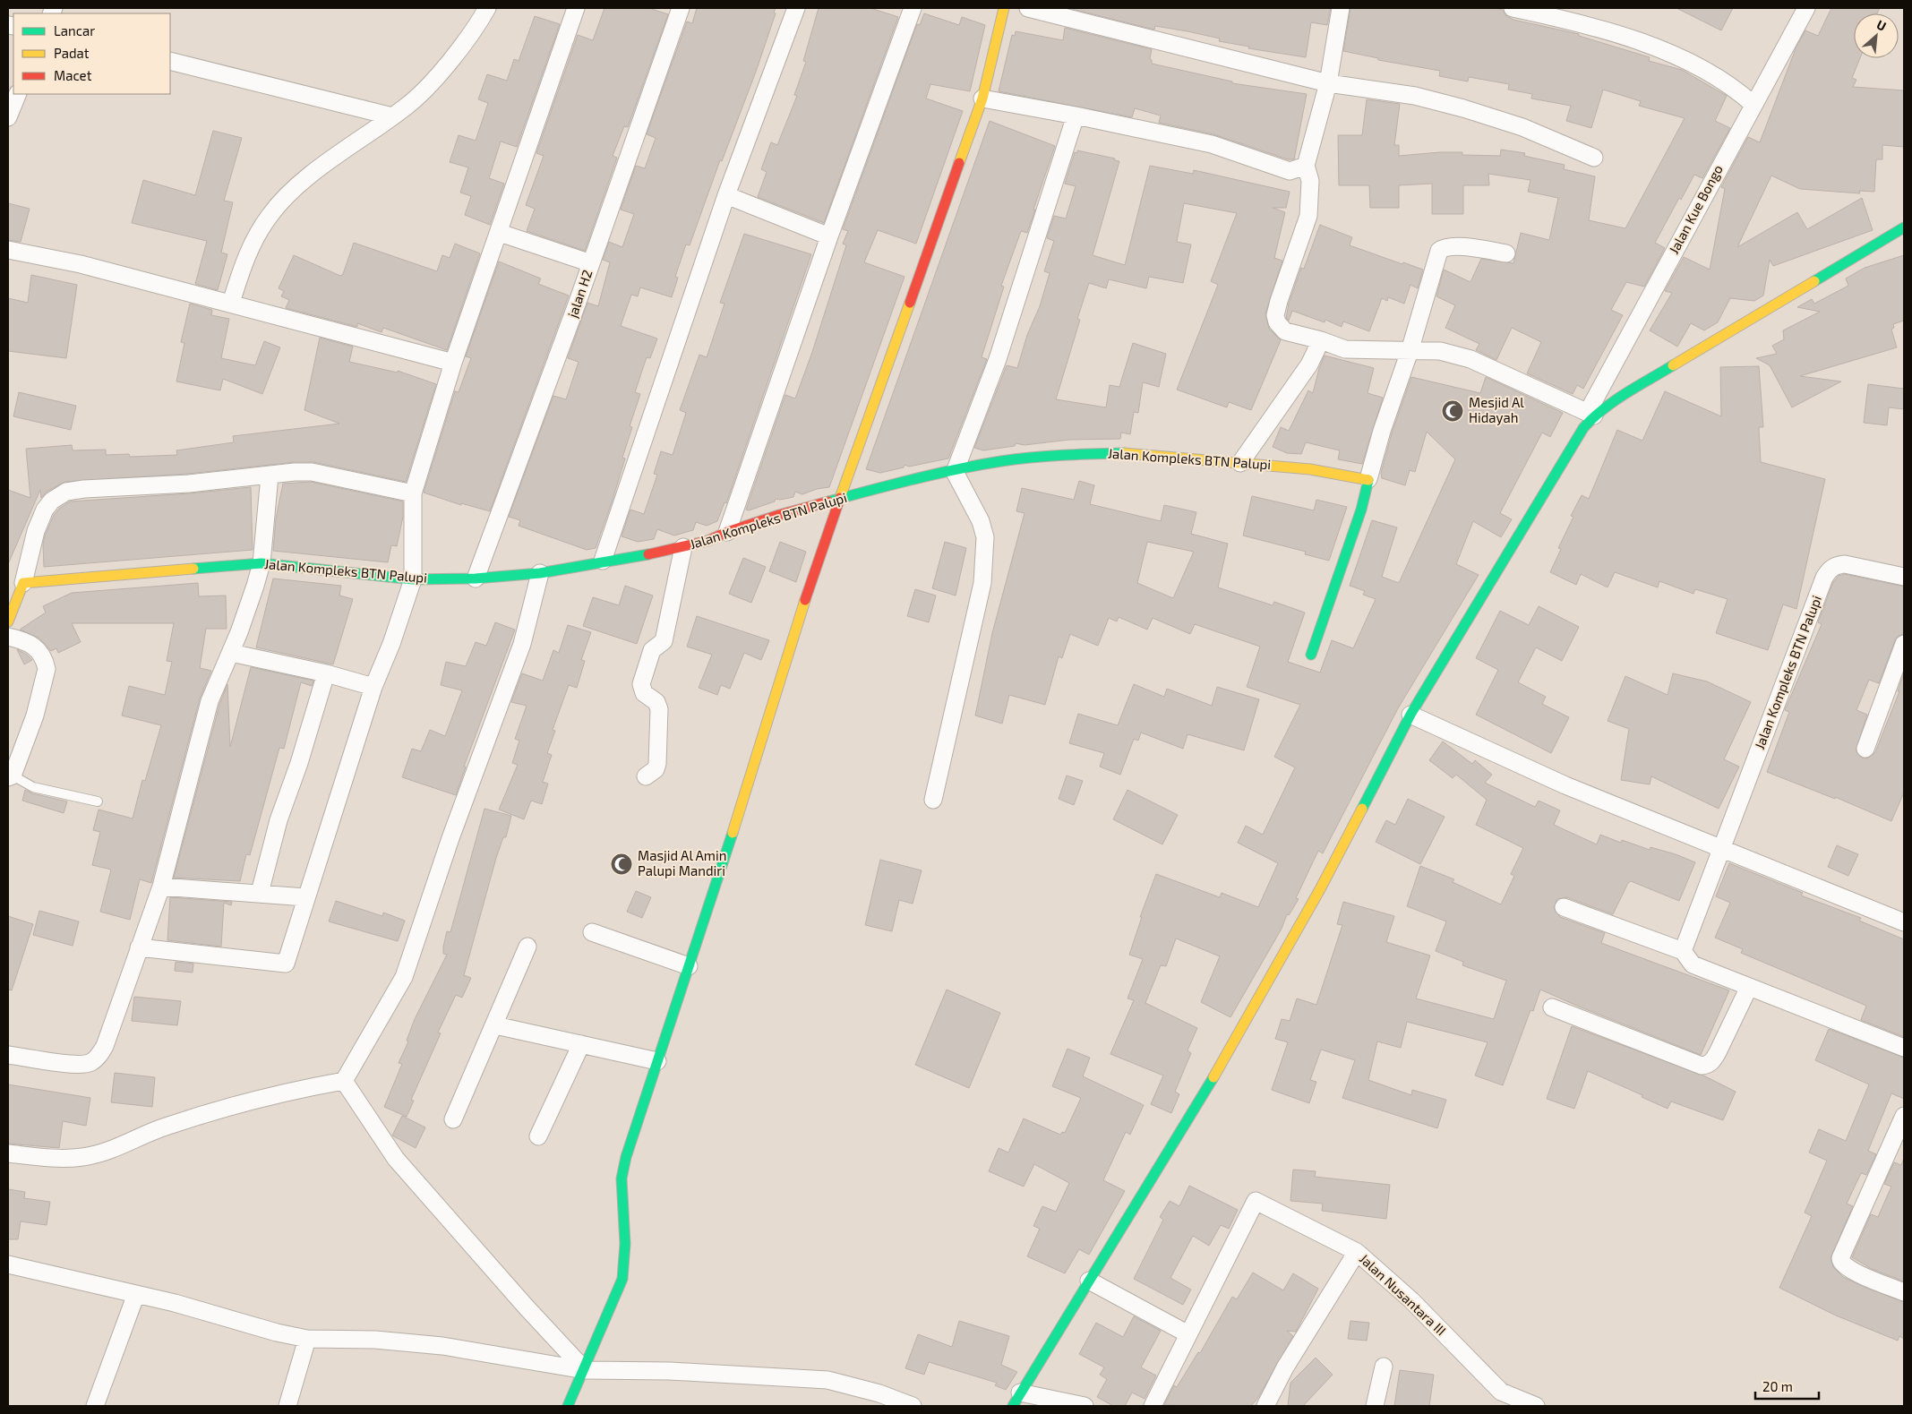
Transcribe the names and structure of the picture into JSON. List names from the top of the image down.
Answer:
{
  "streets": {
    "street": [
      "Jalan Kue Bongo",
      "jalan H2",
      "Jalan Kompleks BTN Palupi",
      "Jalan Nusantara III"
    ]
  },
  "crossings": [
    ["jalan H2", "Jalan Kompleks BTN Palupi"]
  ],
  "places": {
    "mosque": ["Mesjid Al Hidayah", "Masjid Al Amin Palupi Mandiri"]
  },
  "legend": ["Lancar", "Padat", "Macet"],
  "scale_bar": "20 m",
  "north": "top right"
}
